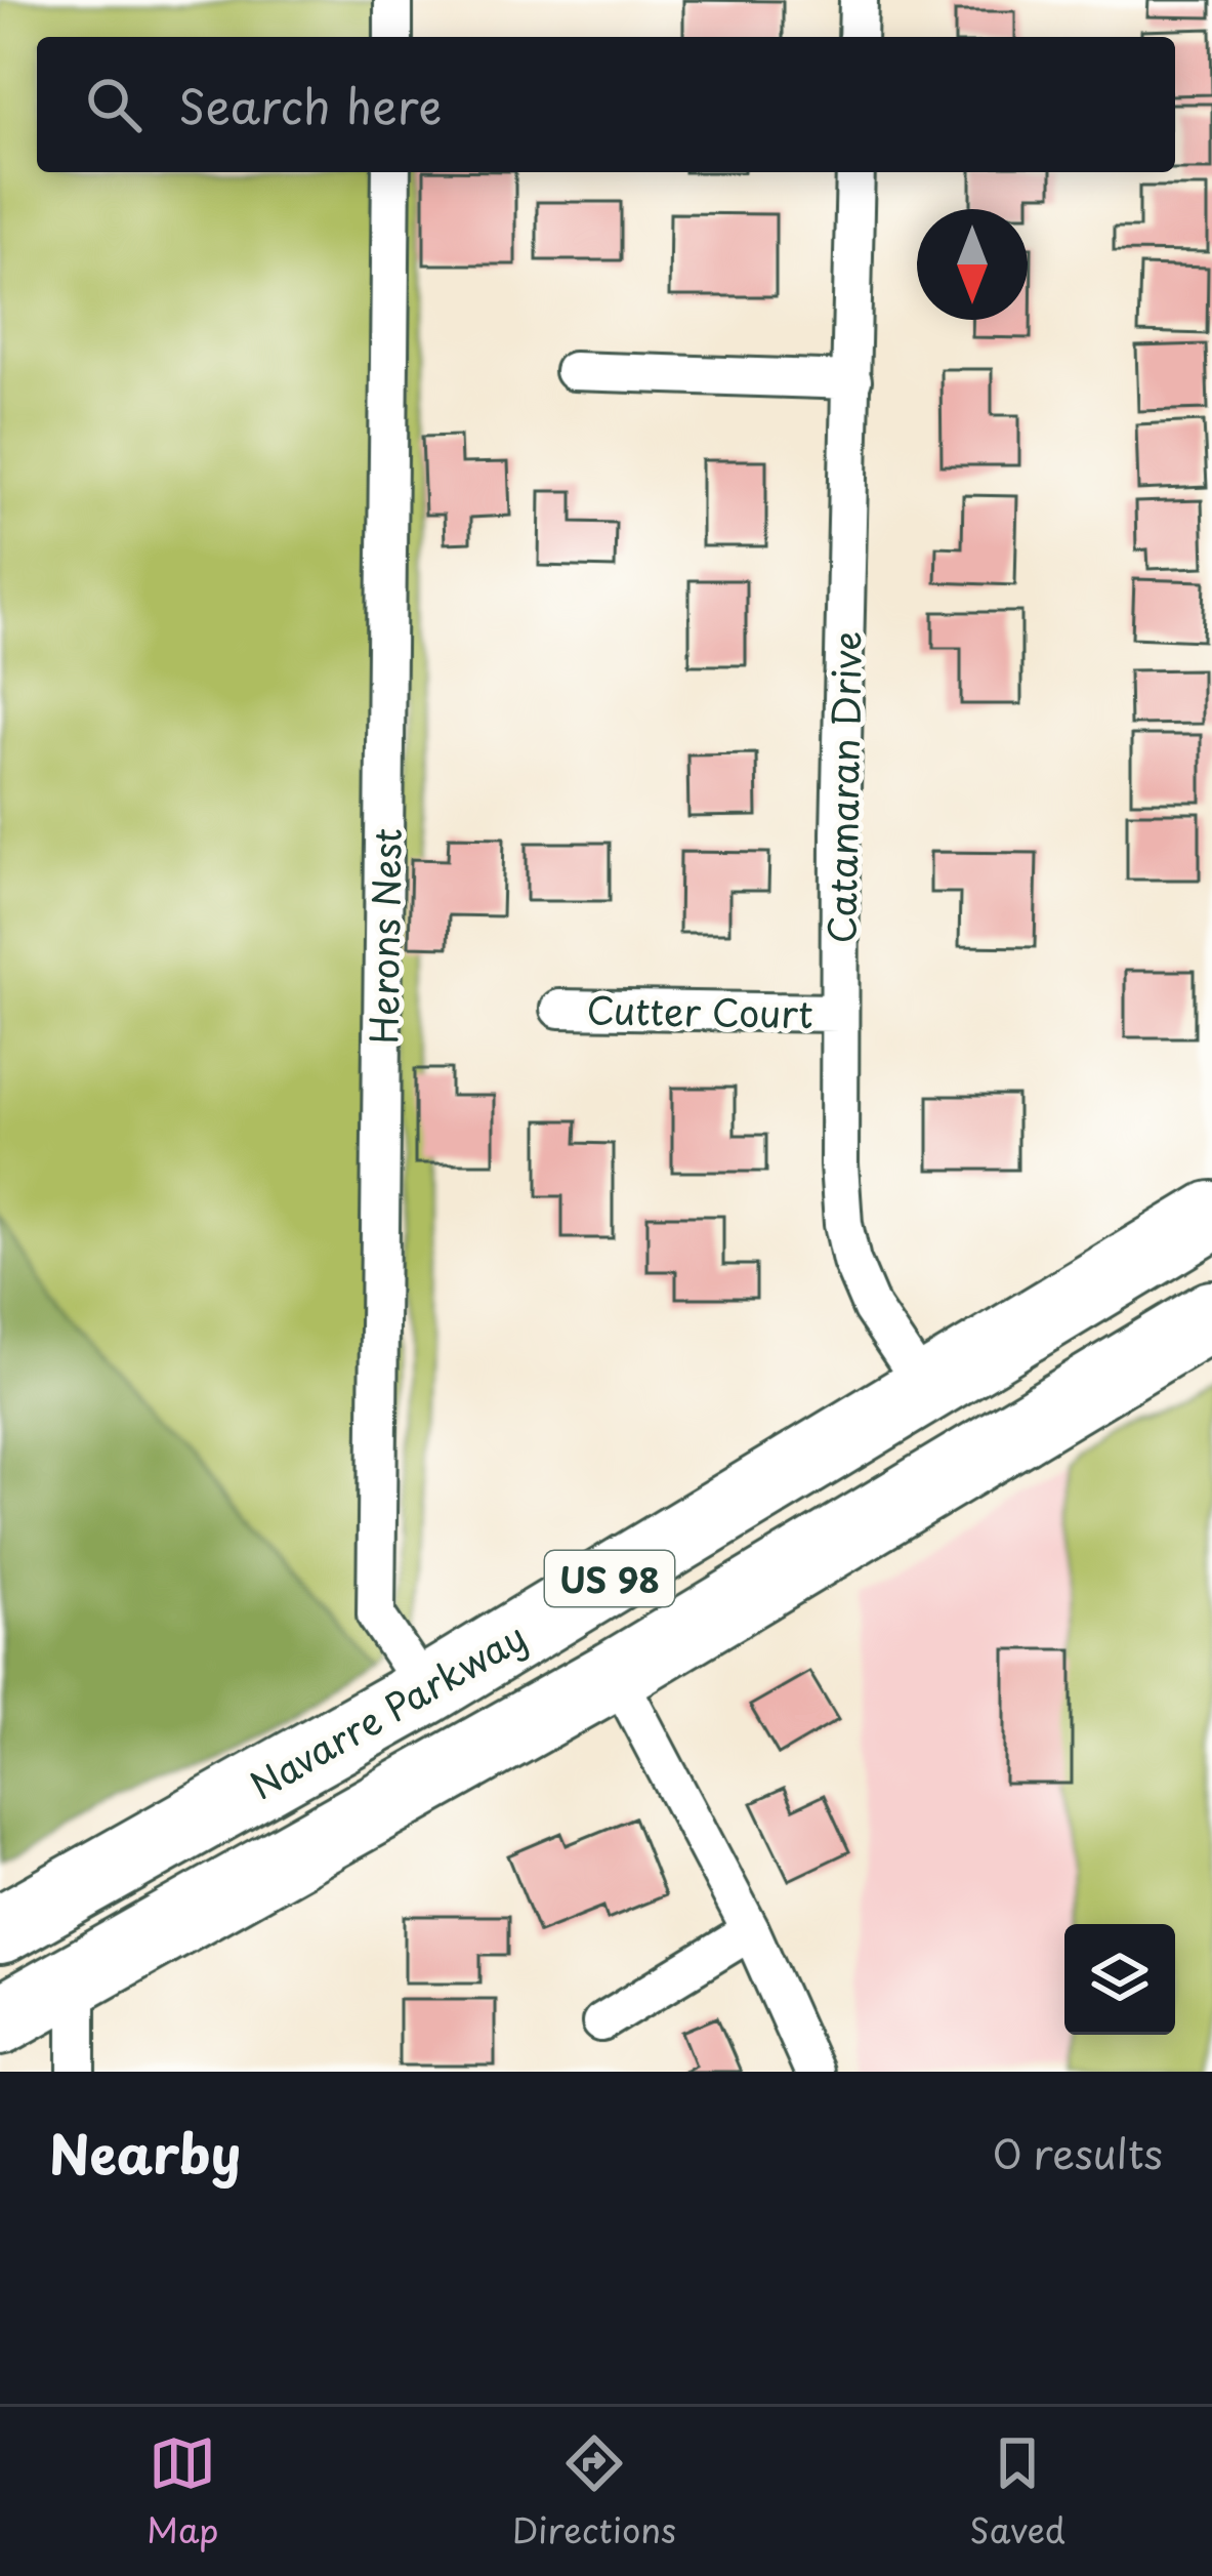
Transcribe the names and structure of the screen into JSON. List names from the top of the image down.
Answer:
{
  "streets": {
    "highway": ["US 98", "Navarre Parkway"],
    "street": ["Catamaran Drive", "Herons Nest", "Cutter Court"]
  },
  "crossings": [
    ["Catamaran Drive", "Cutter Court"],
    ["Catamaran Drive", "Navarre Parkway"],
    ["Herons Nest", "Navarre Parkway"]
  ],
  "north": "bottom",
  "page": {
    "search": "Search here",
    "heading": ["Nearby", "0 results"],
    "nav": ["Map", "Directions", "Saved"]
  }
}
